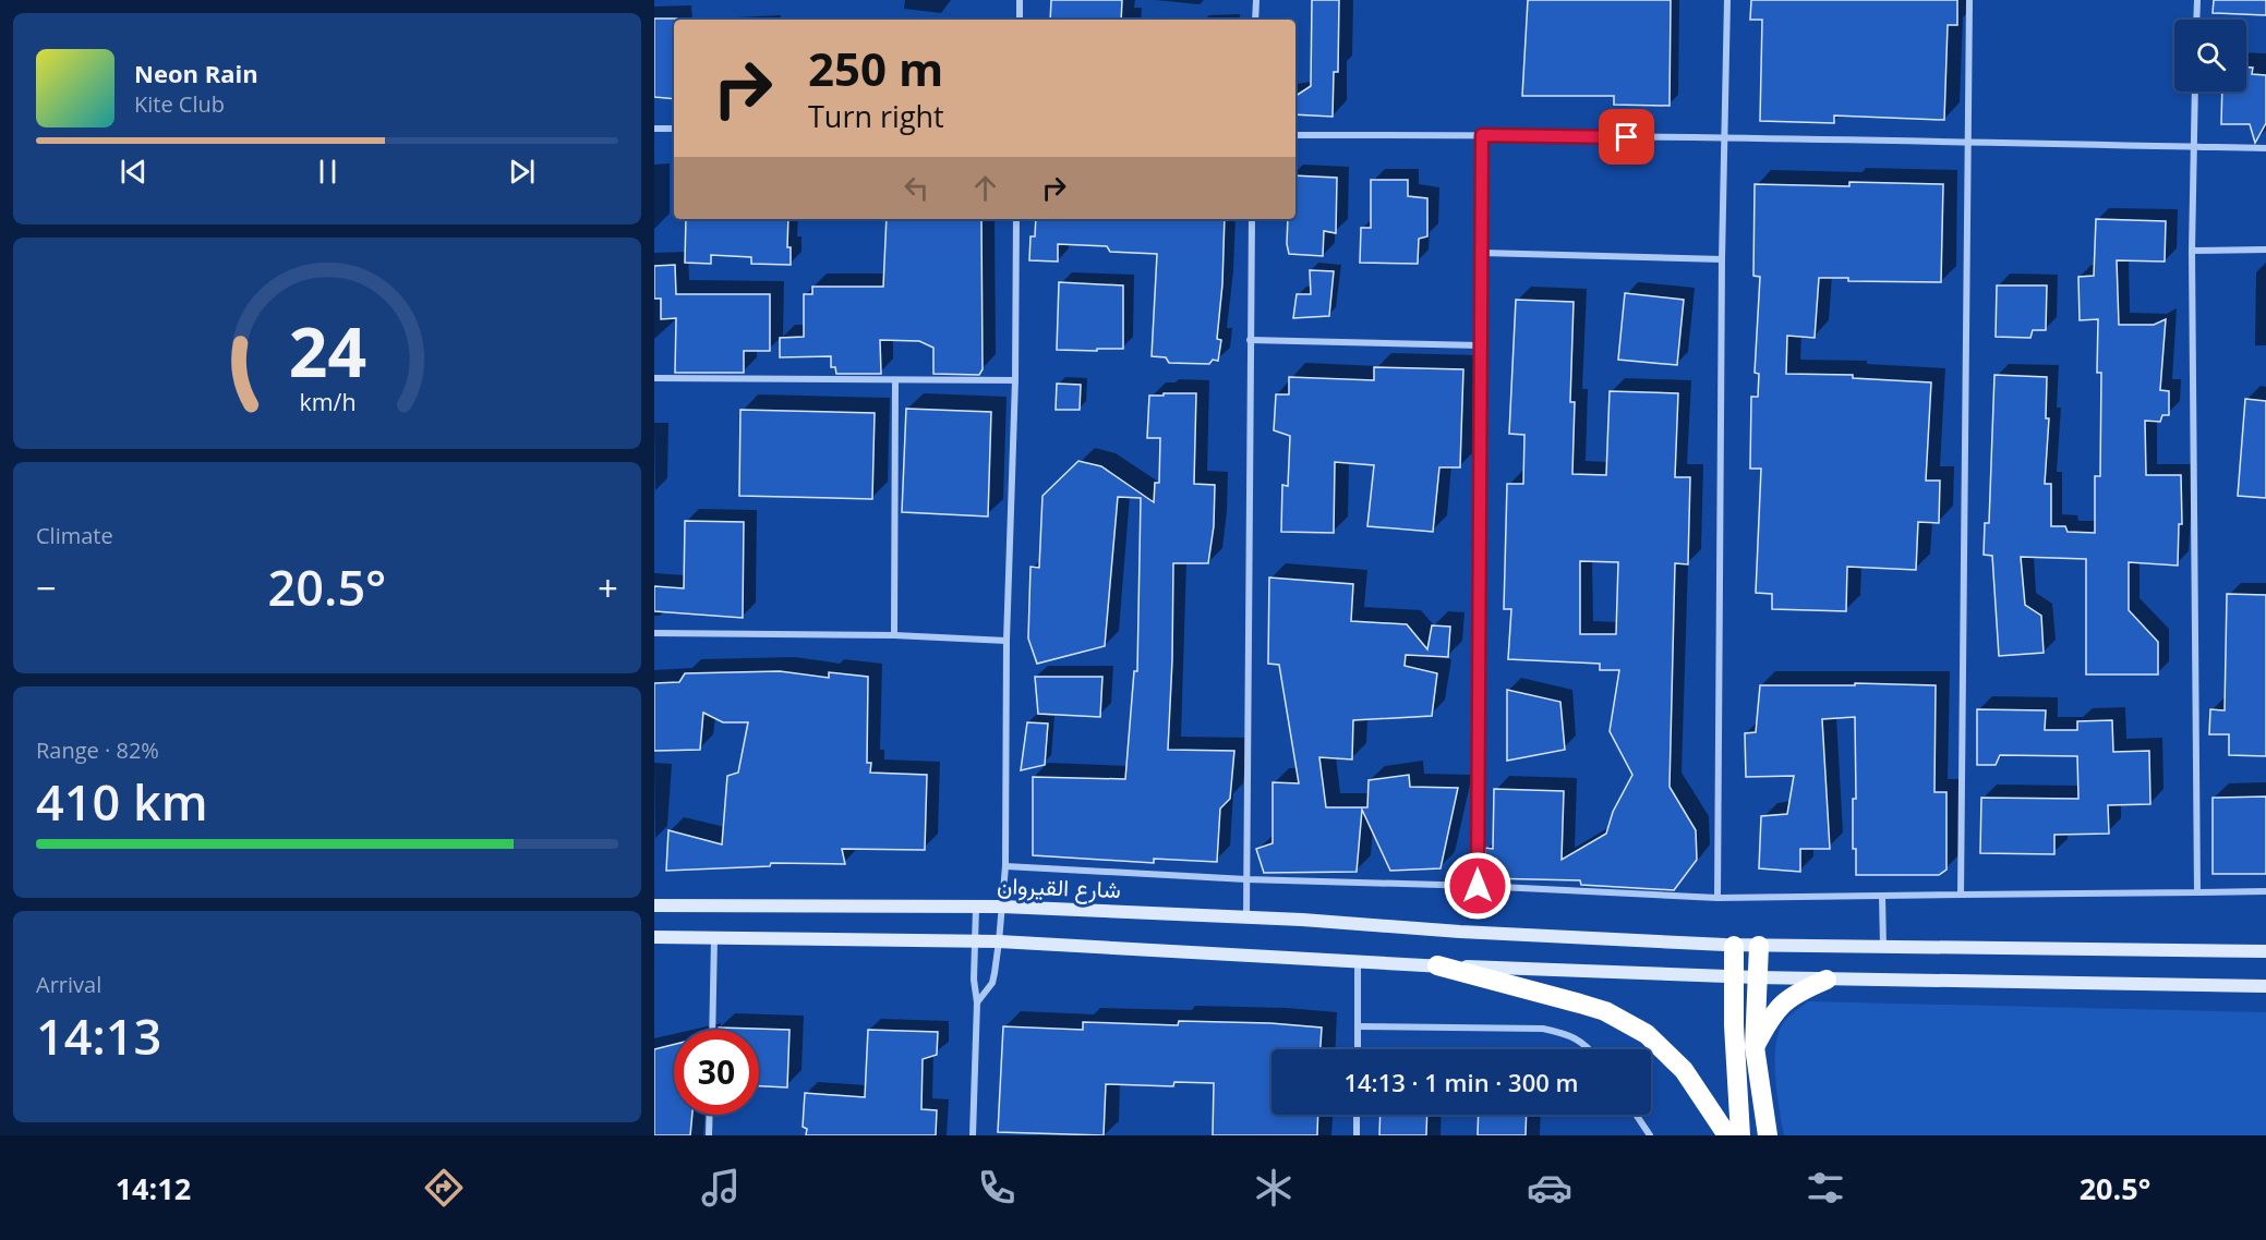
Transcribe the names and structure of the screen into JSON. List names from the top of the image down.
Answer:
{
  "streets": {
    "main road": ["شارع القيروان"]
  },
  "page": {
    "turn": ["250 m", "Turn right"],
    "song": ["Neon Rain", "Kite Club"],
    "tile": [
      "Climate",
      ["Range · 82%", "410 km"],
      ["Arrival", "14:13"]
    ],
    "heat": ["−", "20.5°", "+"],
    "limit": "30",
    "trip": "14:13 · 1 min · 300 m",
    "tabs": ["14:12", "20.5°"],
    "gauge": ["24", "km/h"]
  }
}
